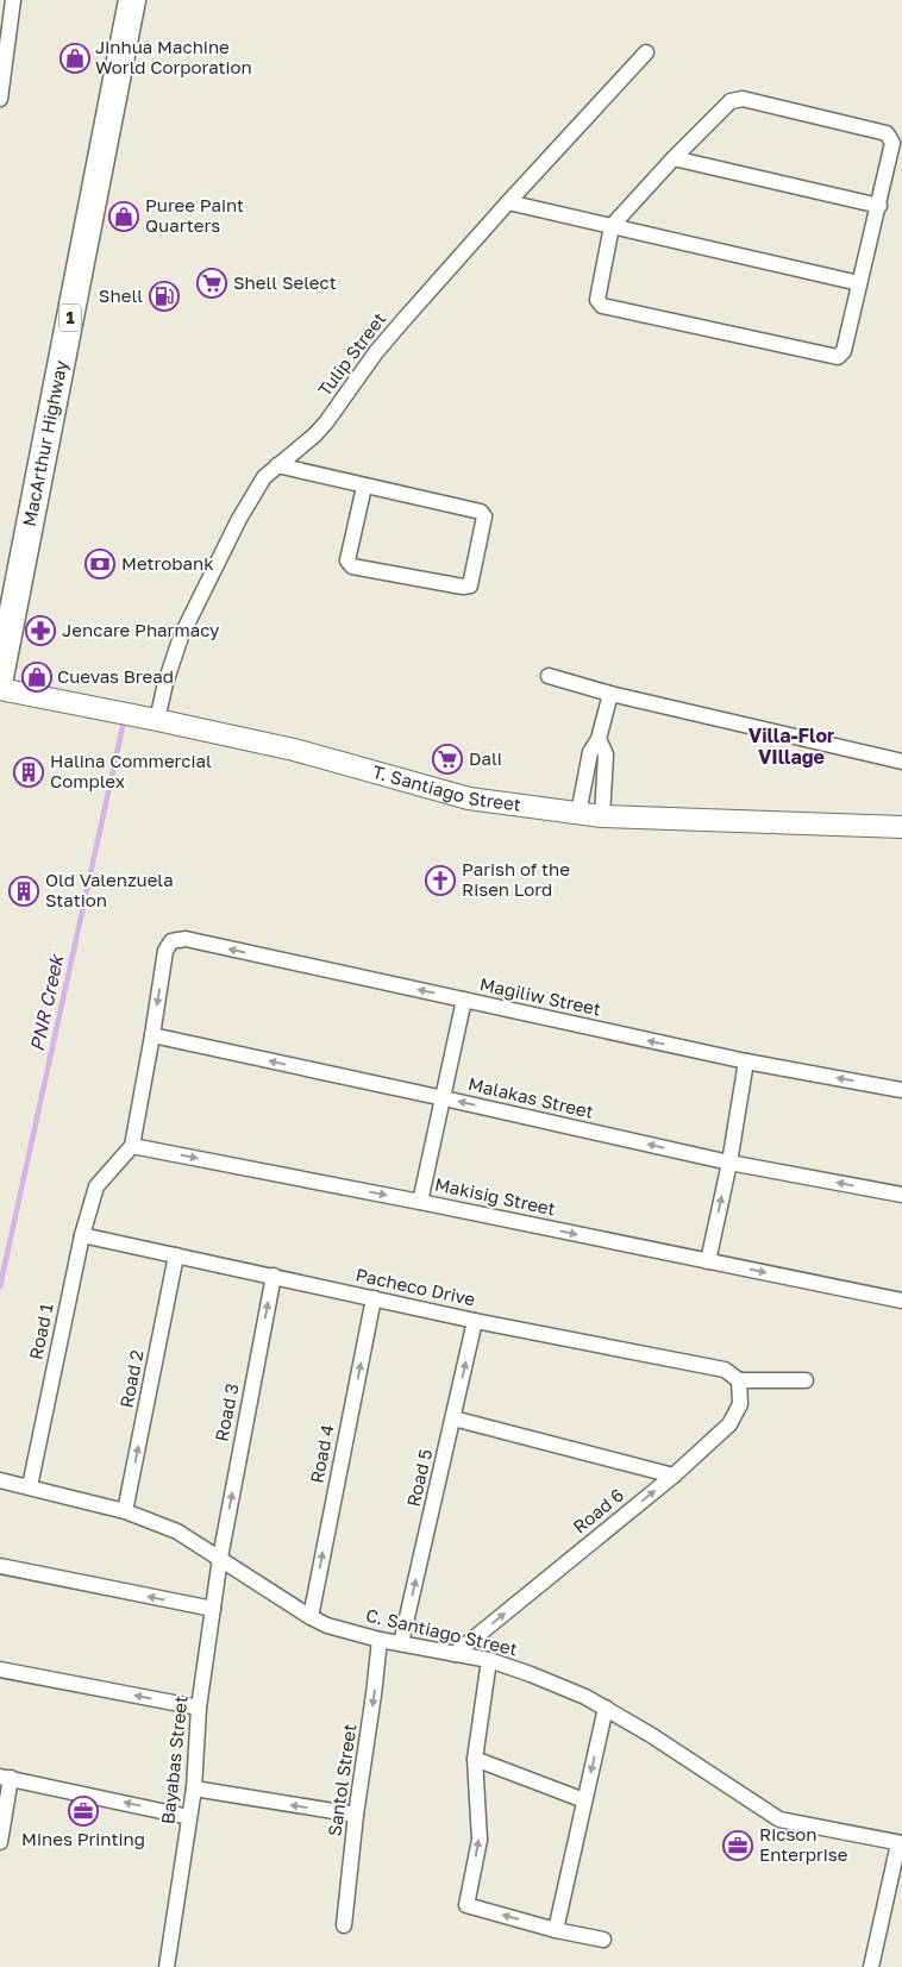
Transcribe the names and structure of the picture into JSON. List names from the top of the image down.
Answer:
{
  "streets": {
    "highway": ["1", "MacArthur Highway"],
    "main road": ["T. Santiago Street"],
    "street": [
      "Tulip Street",
      "Magiliw Street",
      "Malakas Street",
      "Makisig Street",
      "Pacheco Drive",
      "Road 1",
      "Road 2",
      "Road 3",
      "Road 4",
      "Road 5",
      "Road 6",
      "C. Santiago Street",
      "Bayabas Street",
      "Santol Street"
    ]
  },
  "crossings": [
    ["Tulip Street", "T. Santiago Street"],
    ["Magiliw Street", "Malakas Street"],
    ["Makisig Street", "Road 1"],
    ["Pacheco Drive", "Road 1"],
    ["Pacheco Drive", "Road 2"],
    ["Pacheco Drive", "Road 3"],
    ["Pacheco Drive", "Road 4"],
    ["Pacheco Drive", "Road 5"],
    ["Pacheco Drive", "Road 6"],
    ["Road 1", "C. Santiago Street"],
    ["Road 2", "C. Santiago Street"],
    ["Road 3", "C. Santiago Street"],
    ["Road 3", "Bayabas Street"],
    ["Road 4", "C. Santiago Street"],
    ["Road 5", "C. Santiago Street"],
    ["Road 6", "C. Santiago Street"],
    ["C. Santiago Street", "Bayabas Street"],
    ["C. Santiago Street", "Santol Street"]
  ],
  "one_way": [
    "Magiliw Street",
    "Malakas Street",
    "Makisig Street",
    "Road 2",
    "Road 3",
    "Road 4",
    "Road 5",
    "Road 6"
  ],
  "districts": ["Villa-Flor VIllage"],
  "water": ["PNR Creek"],
  "places": {
    "shop": ["Jinhua Machine World Corporation", "Puree Paint Quarters", "Cuevas Bread"],
    "supermarket": ["Shell Select", "Dali"],
    "fuel station": ["Shell"],
    "bank": ["Metrobank"],
    "pharmacy": ["Jencare Pharmacy"],
    "building": ["Halina Commercial Complex", "Old Valenzuela Station"],
    "church": ["Parish of the Risen Lord"],
    "office": ["Mines Printing", "Ricson Enterprise"]
  }
}
